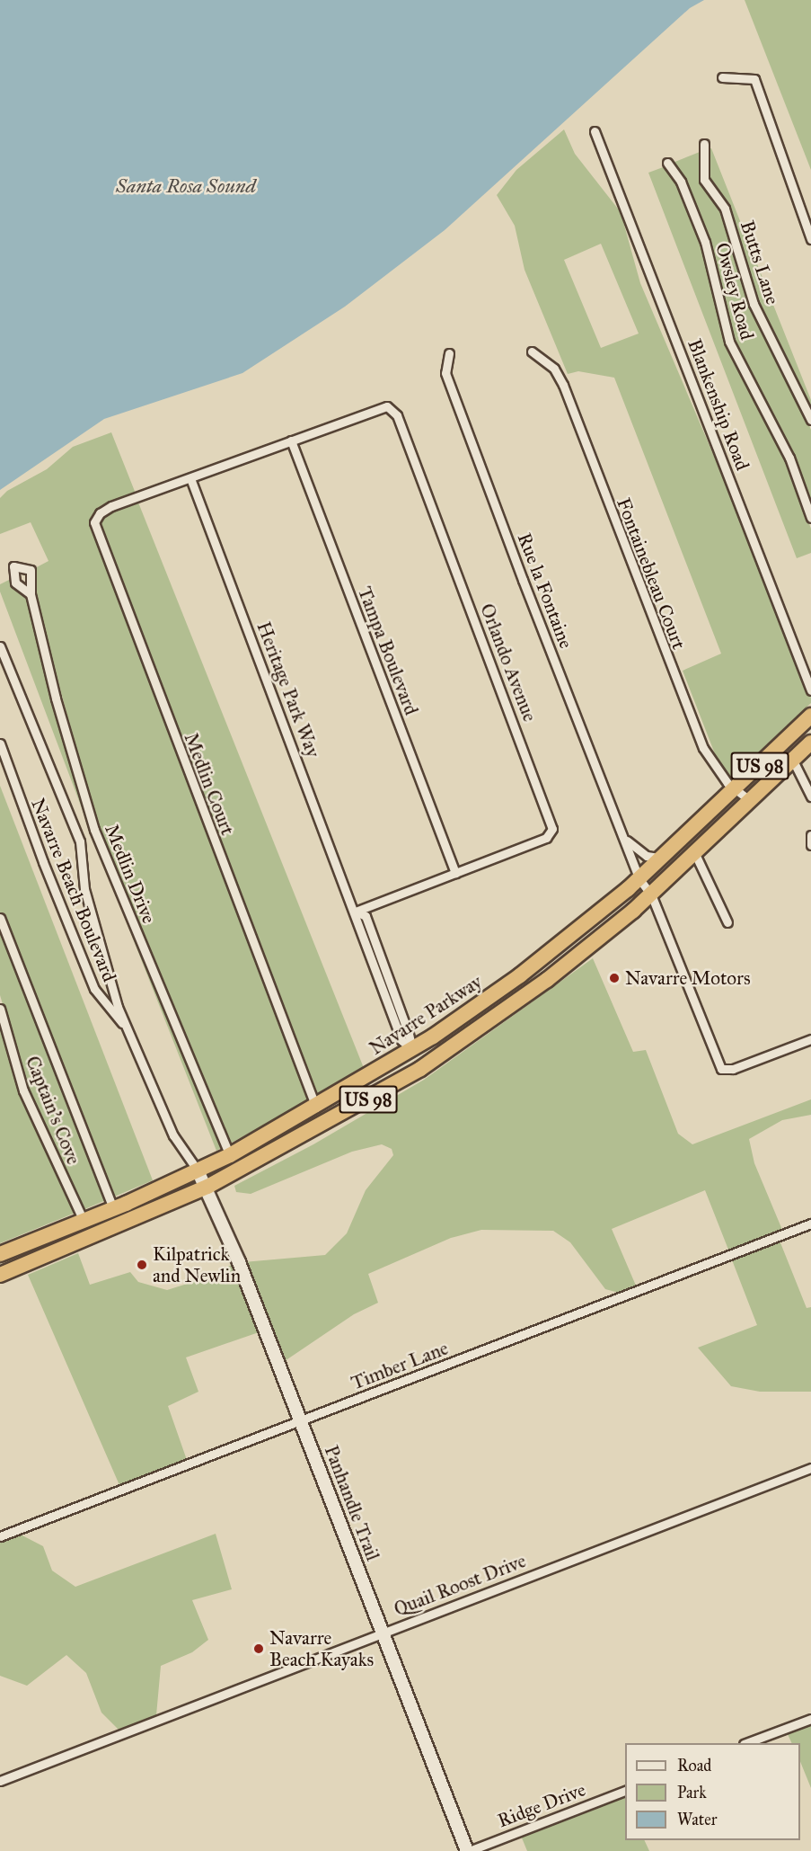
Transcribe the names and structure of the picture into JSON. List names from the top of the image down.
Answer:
{
  "streets": {
    "highway": ["US 98", "Navarre Parkway"],
    "street": [
      "Butts Lane",
      "Owsley Road",
      "Blankenship Road",
      "Fontainebleau Court",
      "Rue la Fontaine",
      "Tampa Boulevard",
      "Orlando Avenue",
      "Heritage Park Way",
      "Medlin Court",
      "Medlin Drive",
      "Navarre Beach Boulevard",
      "Captain's Cove",
      "Timber Lane",
      "Panhandle Trail",
      "Quail Roost Drive",
      "Ridge Drive"
    ]
  },
  "crossings": [
    ["Fontainebleau Court", "Navarre Parkway"],
    ["Rue la Fontaine", "Navarre Parkway"],
    ["Tampa Boulevard", "Orlando Avenue"],
    ["Orlando Avenue", "Heritage Park Way"],
    ["Heritage Park Way", "Medlin Court"],
    ["Heritage Park Way", "Navarre Parkway"],
    ["Medlin Court", "Navarre Parkway"],
    ["Medlin Drive", "Navarre Parkway"],
    ["Navarre Parkway", "Captain's Cove"],
    ["Navarre Parkway", "Panhandle Trail"],
    ["Timber Lane", "Panhandle Trail"],
    ["Panhandle Trail", "Quail Roost Drive"],
    ["Panhandle Trail", "Ridge Drive"]
  ],
  "water": ["Santa Rosa Sound"],
  "places": ["Navarre Motors", "Kilpatrick and Newlin", "Navarre Beach Kayaks"],
  "legend": ["Road", "Park", "Water"]
}
